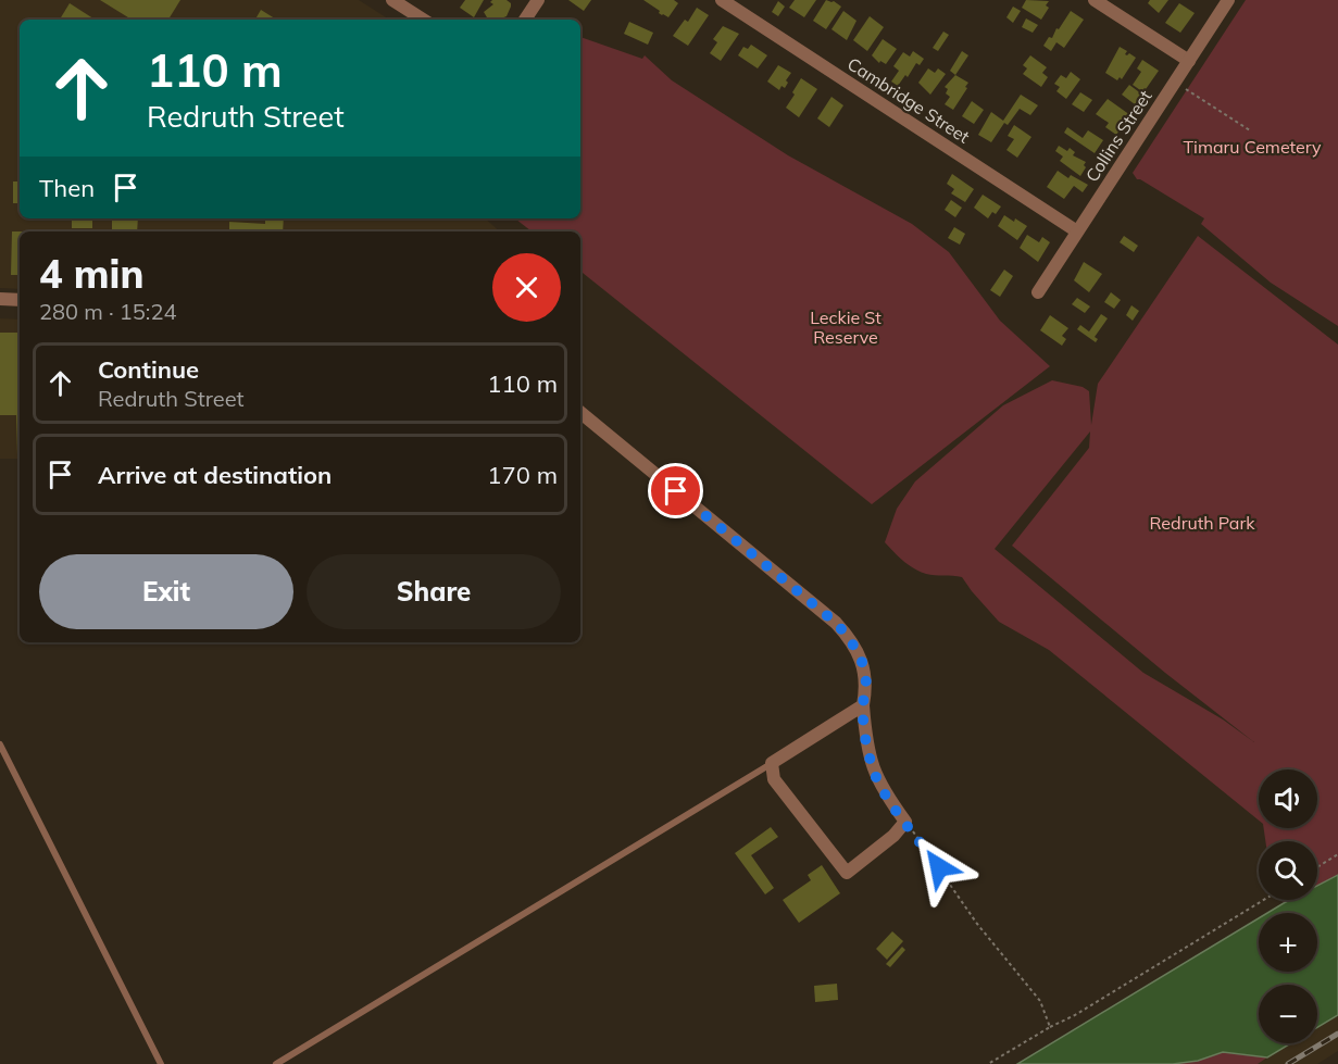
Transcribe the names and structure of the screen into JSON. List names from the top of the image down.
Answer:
{
  "streets": {
    "street": ["Cambridge Street", "Collins Street"]
  },
  "crossings": [
    ["Cambridge Street", "Collins Street"]
  ],
  "parks": ["Timaru Cemetery", "Leckie St Reserve", "Redruth Park"],
  "page": {
    "turn": ["110 m", "Redruth Street"],
    "then": "Then",
    "heading": ["4 min", "280 m · 15:24"],
    "list": [
      {
        "name": "Continue",
        "note": "Redruth Street",
        "value": "110 m"
      },
      {
        "name": "Arrive at destination",
        "value": "170 m"
      }
    ],
    "buttons": ["Exit", "Share"],
    "map_buttons": ["+", "−"]
  }
}
